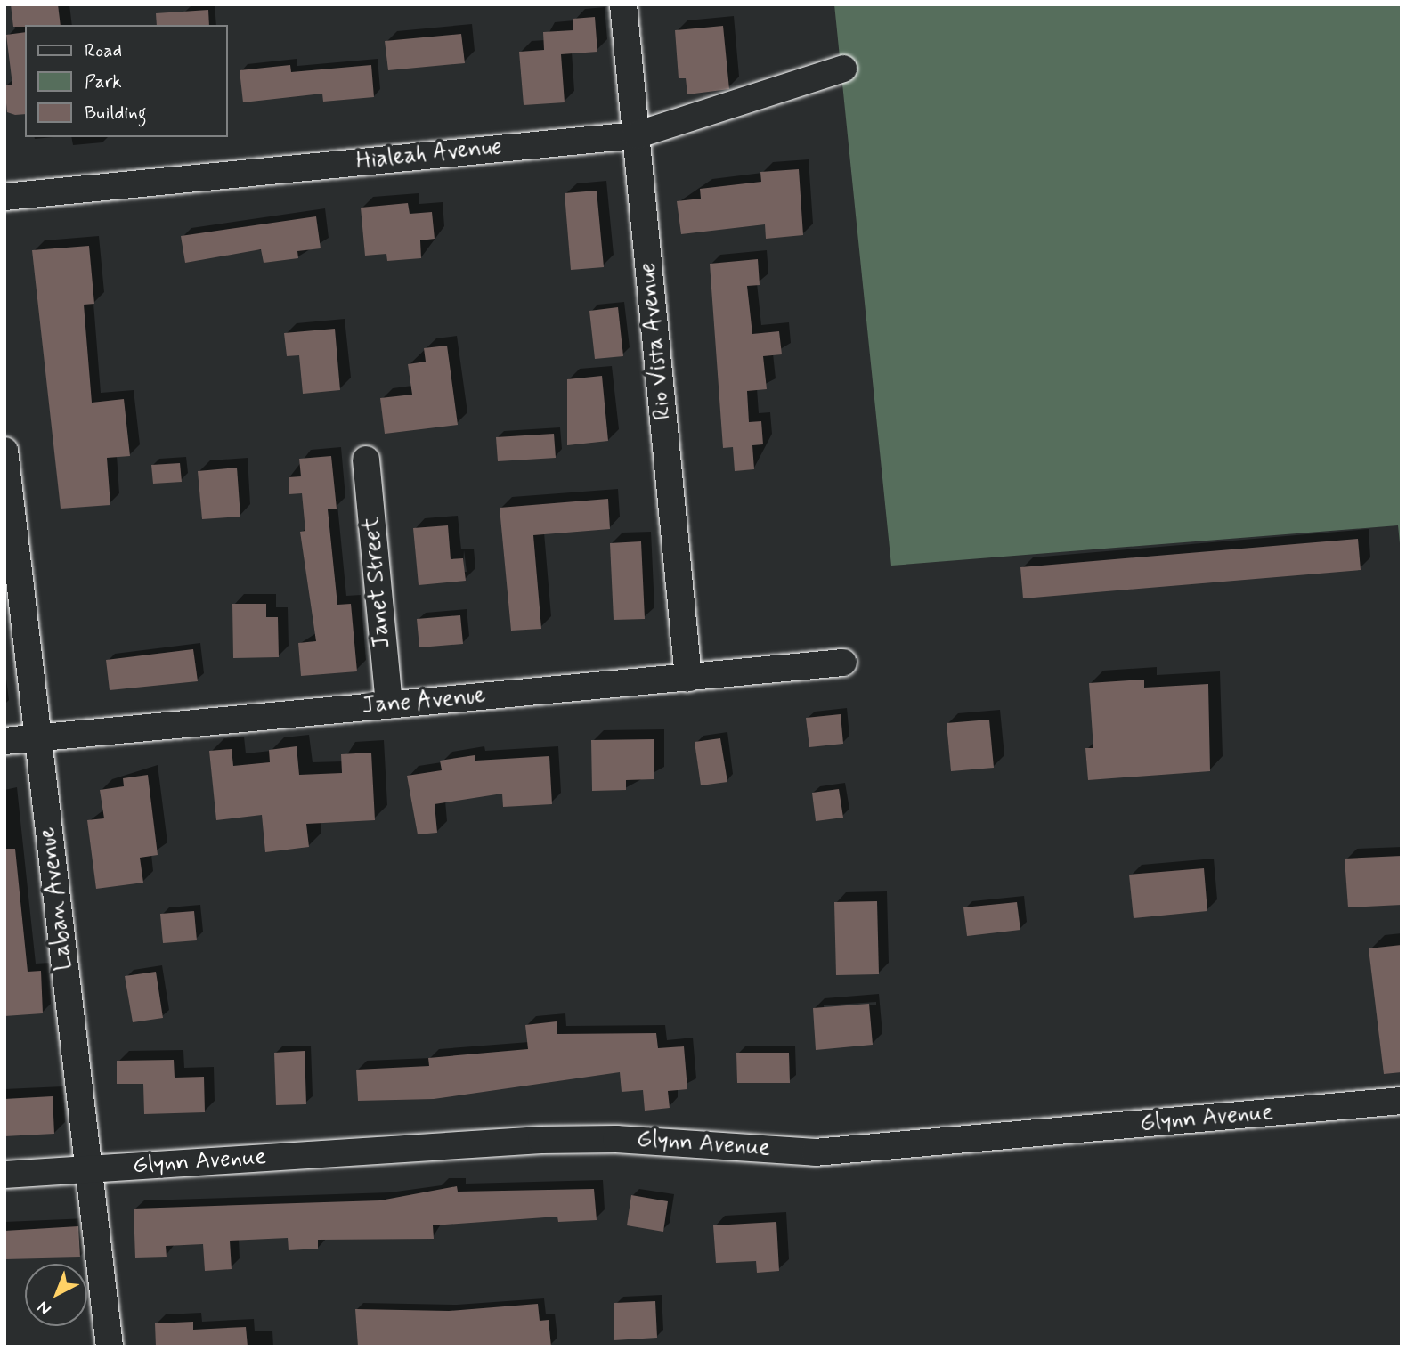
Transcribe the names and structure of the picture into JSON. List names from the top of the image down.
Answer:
{
  "streets": {
    "street": [
      "Hialeah Avenue",
      "Rio Vista Avenue",
      "Janet Street",
      "Jane Avenue",
      "Laban Avenue",
      "Glynn Avenue"
    ]
  },
  "crossings": [
    ["Hialeah Avenue", "Rio Vista Avenue"],
    ["Rio Vista Avenue", "Jane Avenue"],
    ["Janet Street", "Jane Avenue"],
    ["Jane Avenue", "Laban Avenue"],
    ["Laban Avenue", "Glynn Avenue"]
  ],
  "legend": ["Road", "Park", "Building"],
  "north": "bottom left"
}
